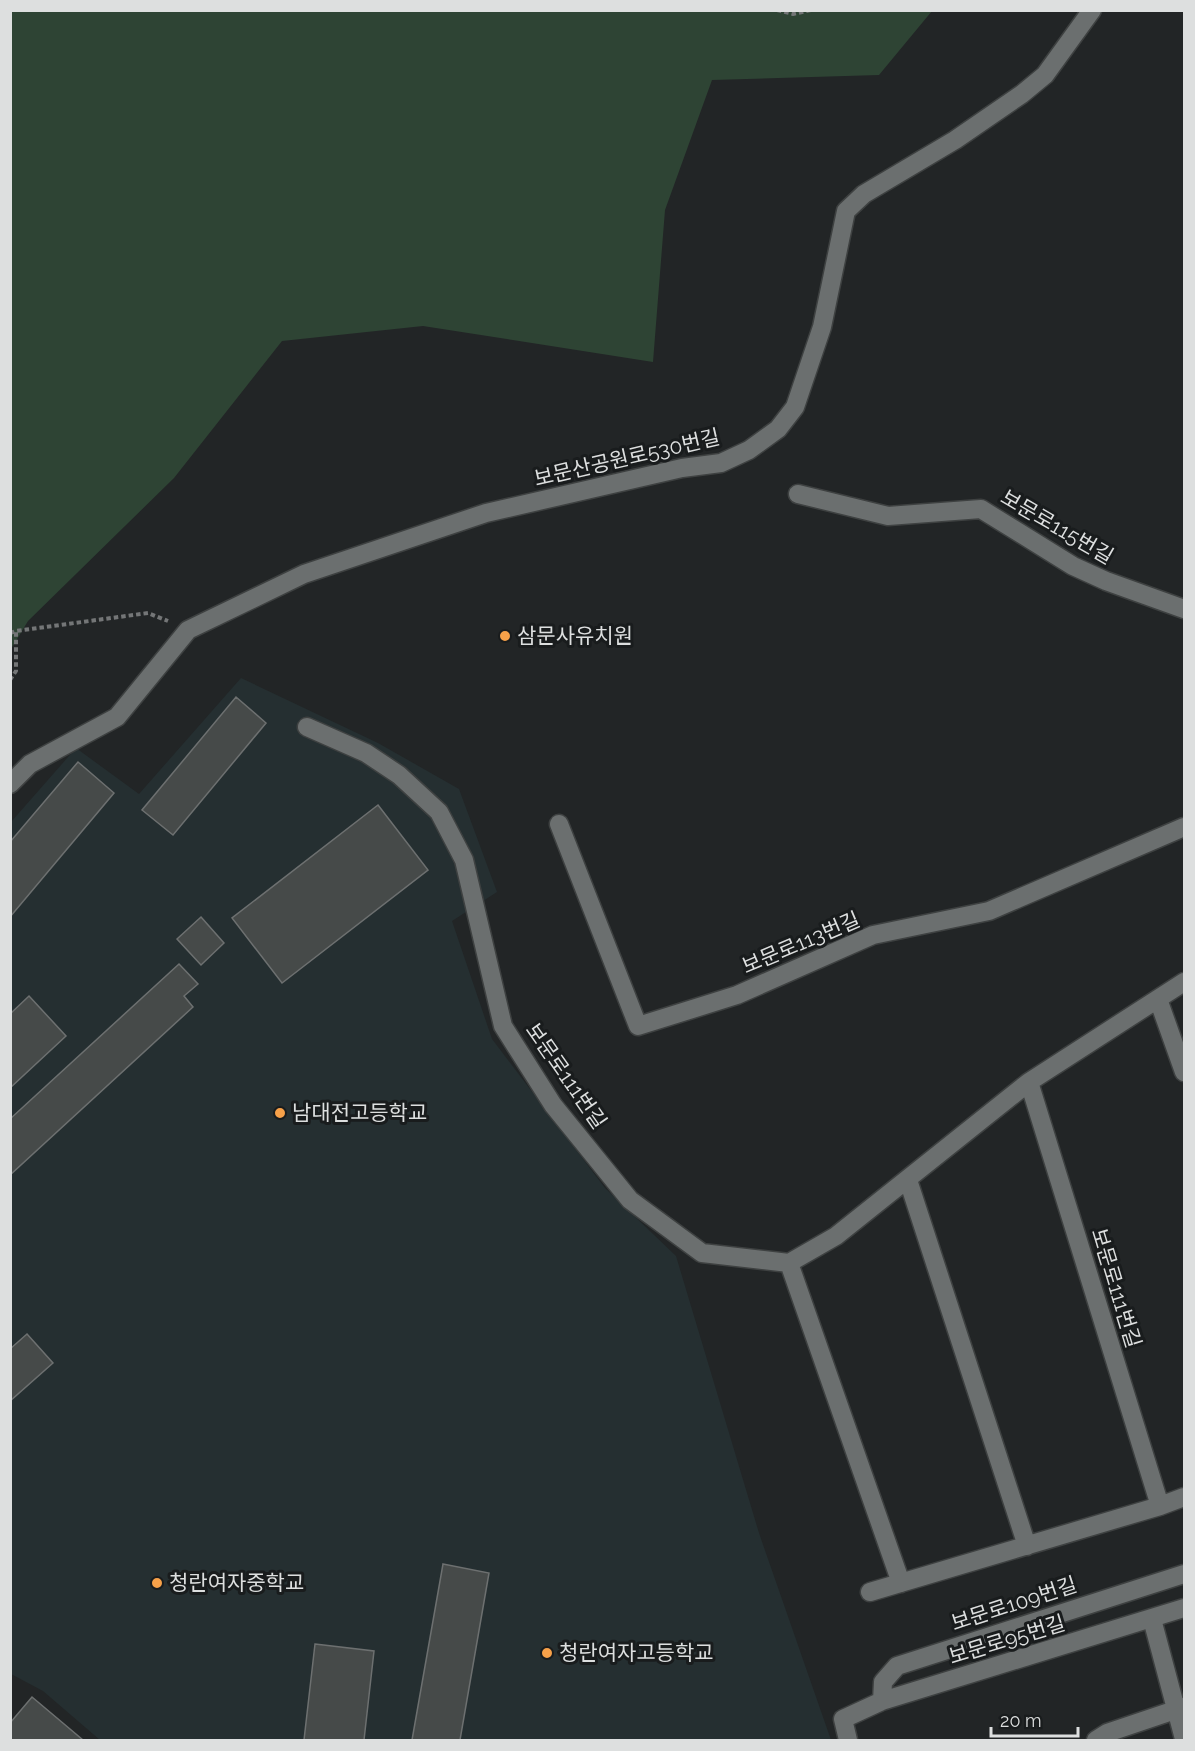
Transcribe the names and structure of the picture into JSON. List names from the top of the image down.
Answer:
{
  "streets": {
    "street": [
      "보문산공원로530번길",
      "보문로115번길",
      "보문로113번길",
      "보문로111번길",
      "보문로109번길",
      "보문로95번길"
    ]
  },
  "crossings": [
    ["보문로109번길", "보문로95번길"]
  ],
  "places": [
    "삼문사유치원",
    "남대전고등학교",
    "청란여자중학교",
    "청란여자고등학교"
  ],
  "scale_bar": "20 m"
}
